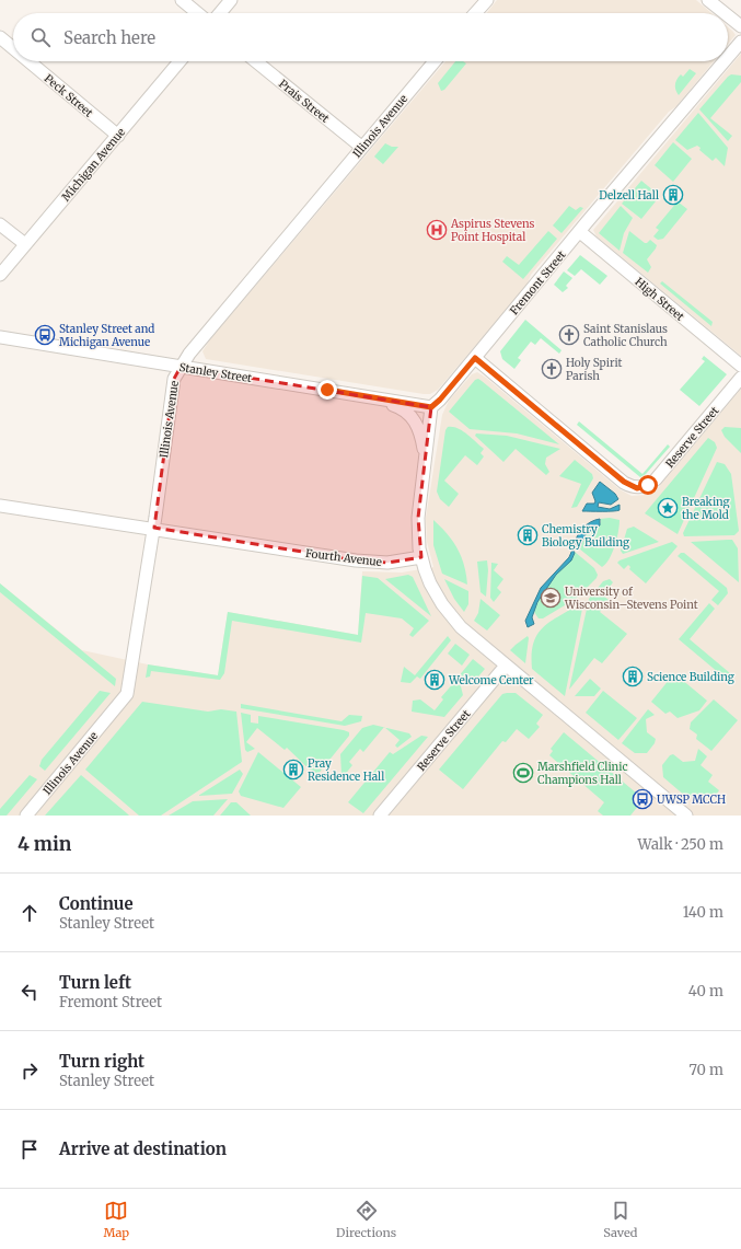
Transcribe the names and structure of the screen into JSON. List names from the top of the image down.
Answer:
{
  "streets": {
    "street": [
      "Peck Street",
      "Prais Street",
      "Illinois Avenue",
      "Michigan Avenue",
      "Fremont Street",
      "High Street",
      "Stanley Street",
      "Reserve Street",
      "Fourth Avenue"
    ]
  },
  "crossings": [
    ["Peck Street", "Michigan Avenue"],
    ["Prais Street", "Illinois Avenue"],
    ["Illinois Avenue", "Stanley Street"],
    ["Illinois Avenue", "Fourth Avenue"],
    ["Fremont Street", "High Street"],
    ["Fremont Street", "Stanley Street"],
    ["Fremont Street", "Reserve Street"]
  ],
  "places": {
    "building": [
      "Delzell Hall",
      "Chemistry Biology Building",
      "Science Building",
      "Welcome Center",
      "Pray Residence Hall"
    ],
    "hospital": ["Aspirus Stevens Point Hospital"],
    "bus stop": ["Stanley Street and Michigan Avenue", "UWSP MCCH"],
    "church": ["Saint Stanislaus Catholic Church", "Holy Spirit Parish"],
    "place": ["Breaking the Mold"],
    "school or university": ["University of Wisconsin–Stevens Point"],
    "sports": ["Marshfield Clinic Champions Hall"]
  },
  "page": {
    "search": "Search here",
    "heading": ["4 min", "Walk · 250 m"],
    "list": [
      ["Continue", "Stanley Street", "140 m"],
      ["Turn left", "Fremont Street", "40 m"],
      ["Turn right", "Stanley Street", "70 m"],
      "Arrive at destination"
    ],
    "nav": ["Map", "Directions", "Saved"]
  }
}
